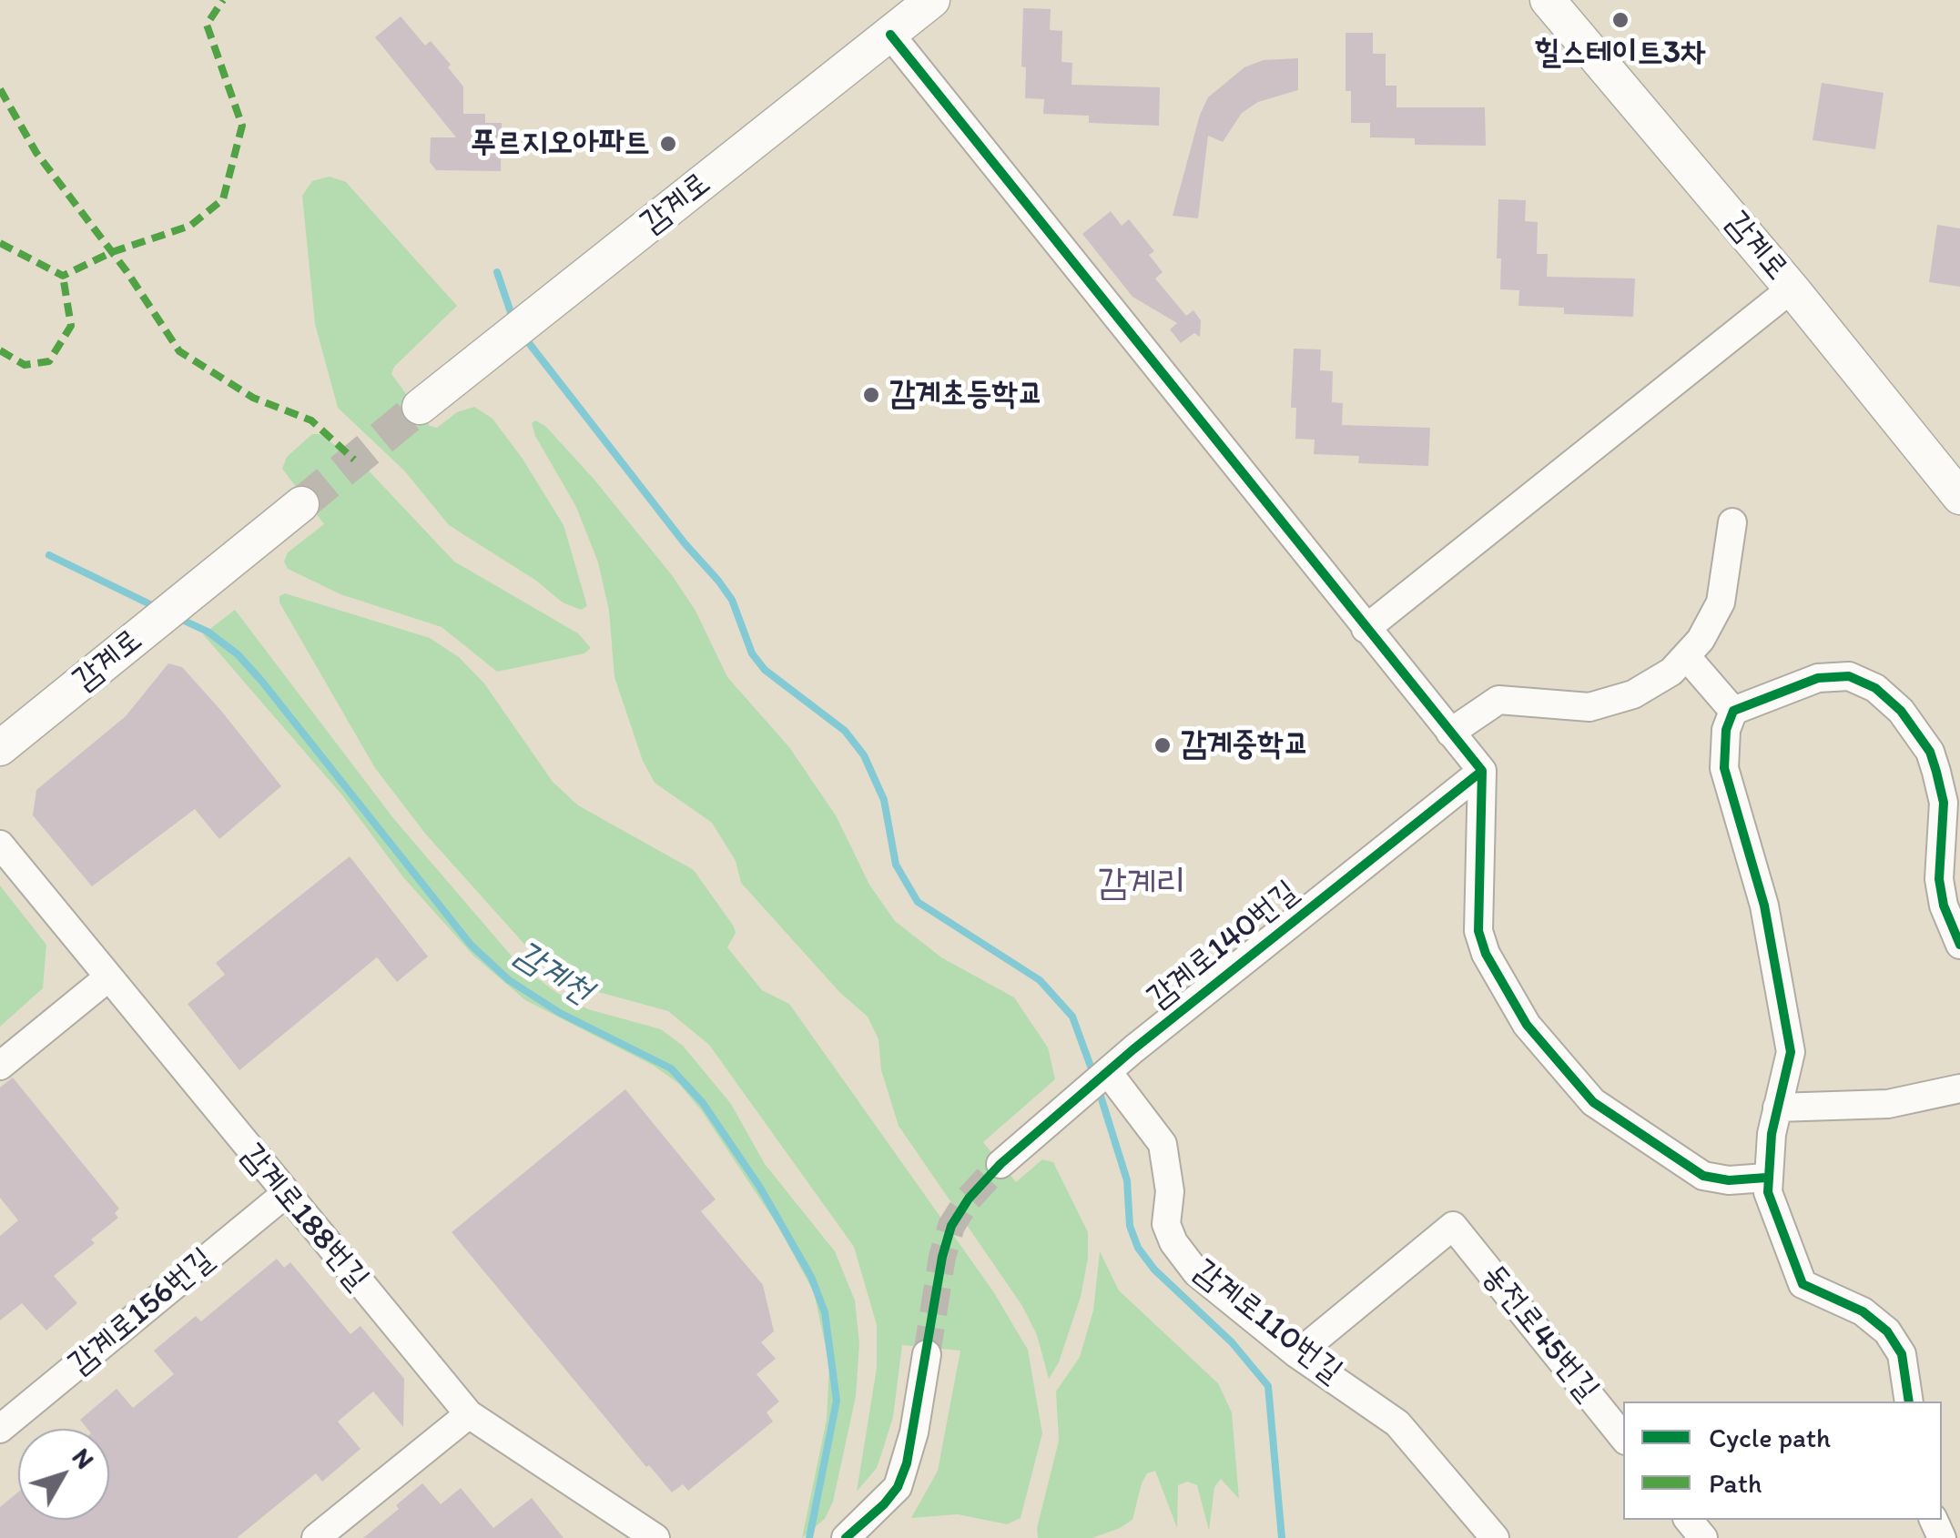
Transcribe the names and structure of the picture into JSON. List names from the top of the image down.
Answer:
{
  "streets": {
    "main road": ["감계로"],
    "street": [
      "감계로140번길",
      "감계로188번길",
      "감계로156번길",
      "감계로110번길",
      "동전로45번길"
    ]
  },
  "crossings": [
    ["감계로140번길", "감계로110번길"],
    ["감계로188번길", "감계로156번길"],
    ["감계로110번길", "동전로45번길"]
  ],
  "districts": ["감계리"],
  "water": ["감계천"],
  "places": [
    "힐스테이트3차",
    "푸르지오아파트",
    "감계초등학교",
    "감계중학교"
  ],
  "legend": ["Cycle path", "Path"],
  "north": "top right"
}
